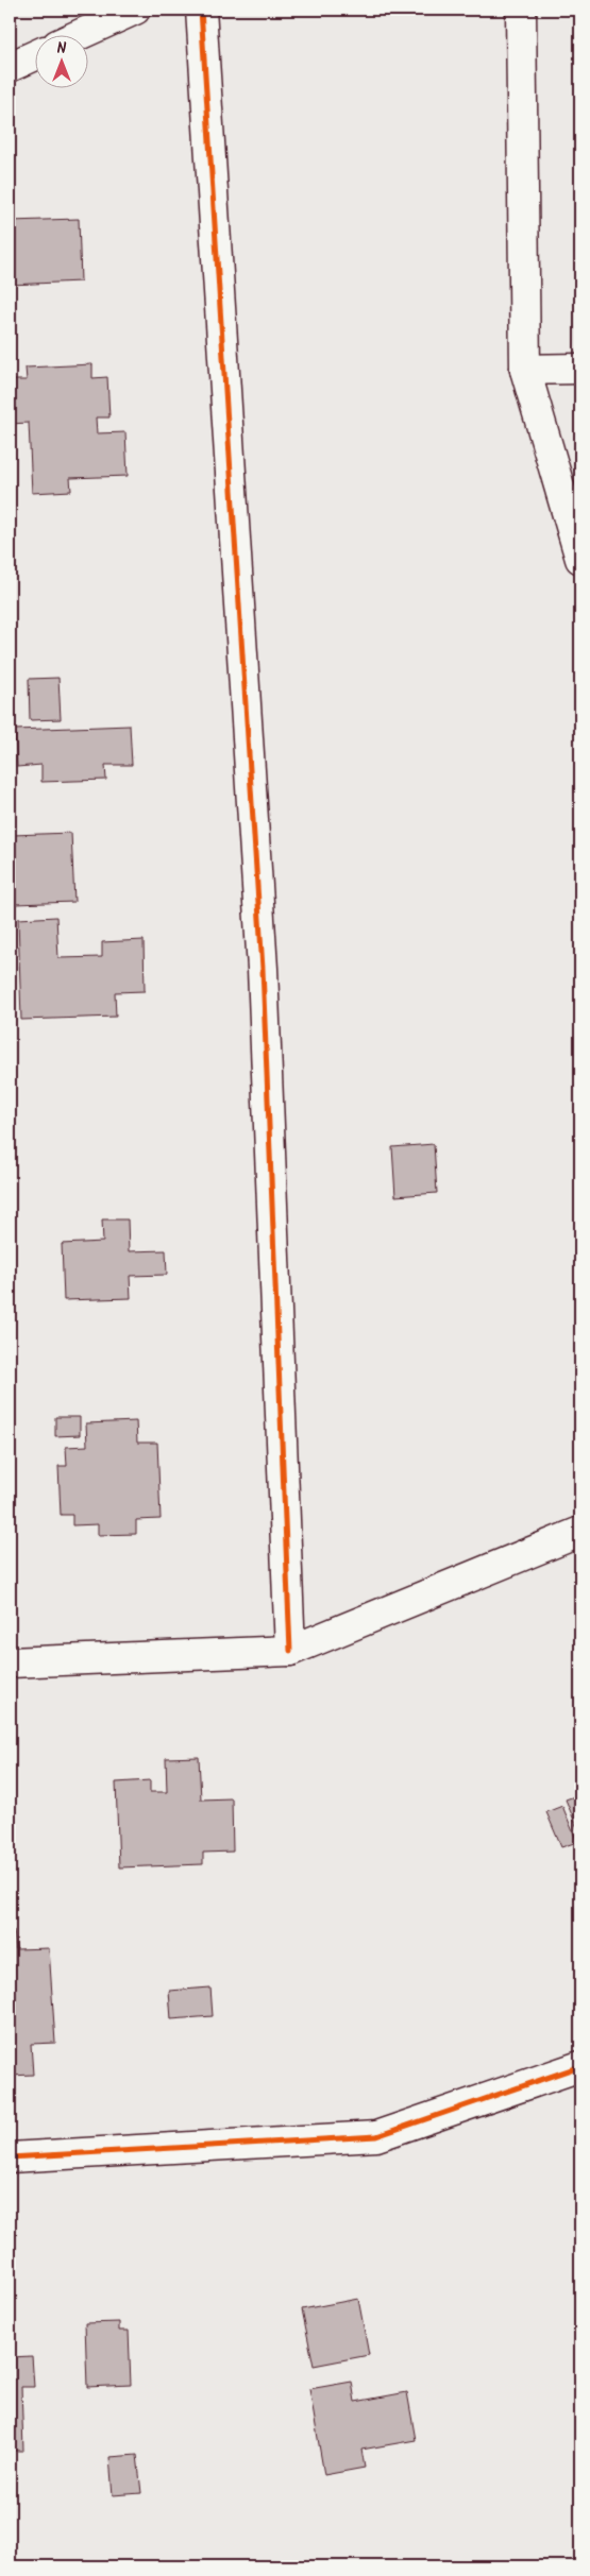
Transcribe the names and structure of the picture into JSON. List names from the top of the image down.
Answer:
{
  "north": "top"
}
